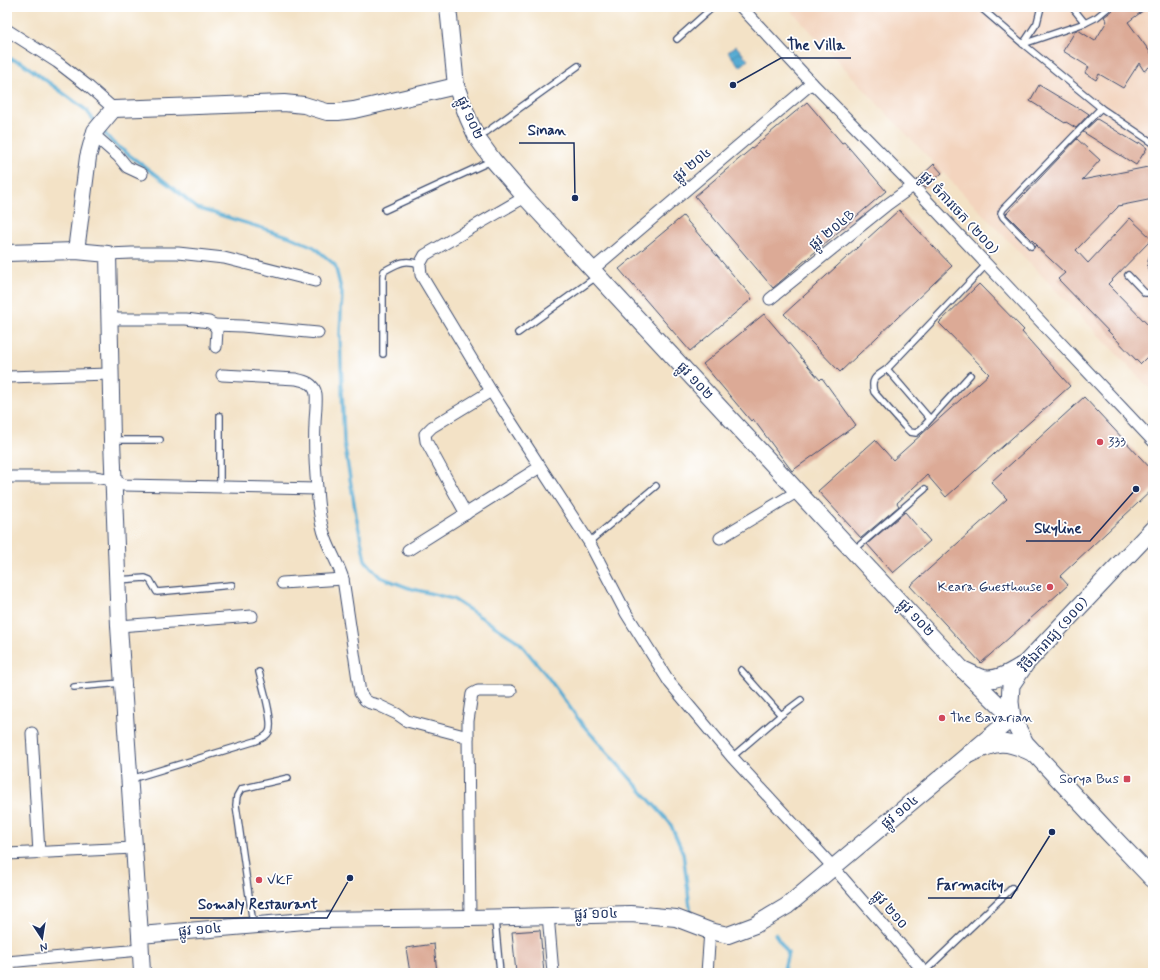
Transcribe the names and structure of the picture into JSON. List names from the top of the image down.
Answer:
{
  "streets": {
    "main road": ["វិថីឯករាជ្យ (១០០)"],
    "street": [
      "ផ្លូវ ១០២",
      "ផ្លូវ ២០៤",
      "ផ្លូវ ចំការចេក (២០០)",
      "ផ្លូវ ២០៤B",
      "ផ្លូវ ១០៤",
      "ផ្លូវ ២១០"
    ]
  },
  "crossings": [
    ["ផ្លូវ ១០២", "ផ្លូវ ២០៤"],
    ["ផ្លូវ ១០២", "វិថីឯករាជ្យ (១០០)"],
    ["ផ្លូវ ១០២", "ផ្លូវ ១០៤"],
    ["ផ្លូវ ២០៤", "ផ្លូវ ចំការចេក (២០០)"],
    ["ផ្លូវ ចំការចេក (២០០)", "ផ្លូវ ២០៤B"],
    ["វិថីឯករាជ្យ (១០០)", "ផ្លូវ ១០៤"],
    ["ផ្លូវ ១០៤", "ផ្លូវ ២១០"]
  ],
  "places": {
    "other": [
      "The Villa",
      "Sinan",
      "333",
      "Skyline",
      "Keara Guesthouse",
      "The Bavarian",
      "Farmacity",
      "Somaly Restaurant",
      "VKF"
    ],
    "transit": ["Sorya Bus"]
  },
  "north": "bottom"
}
